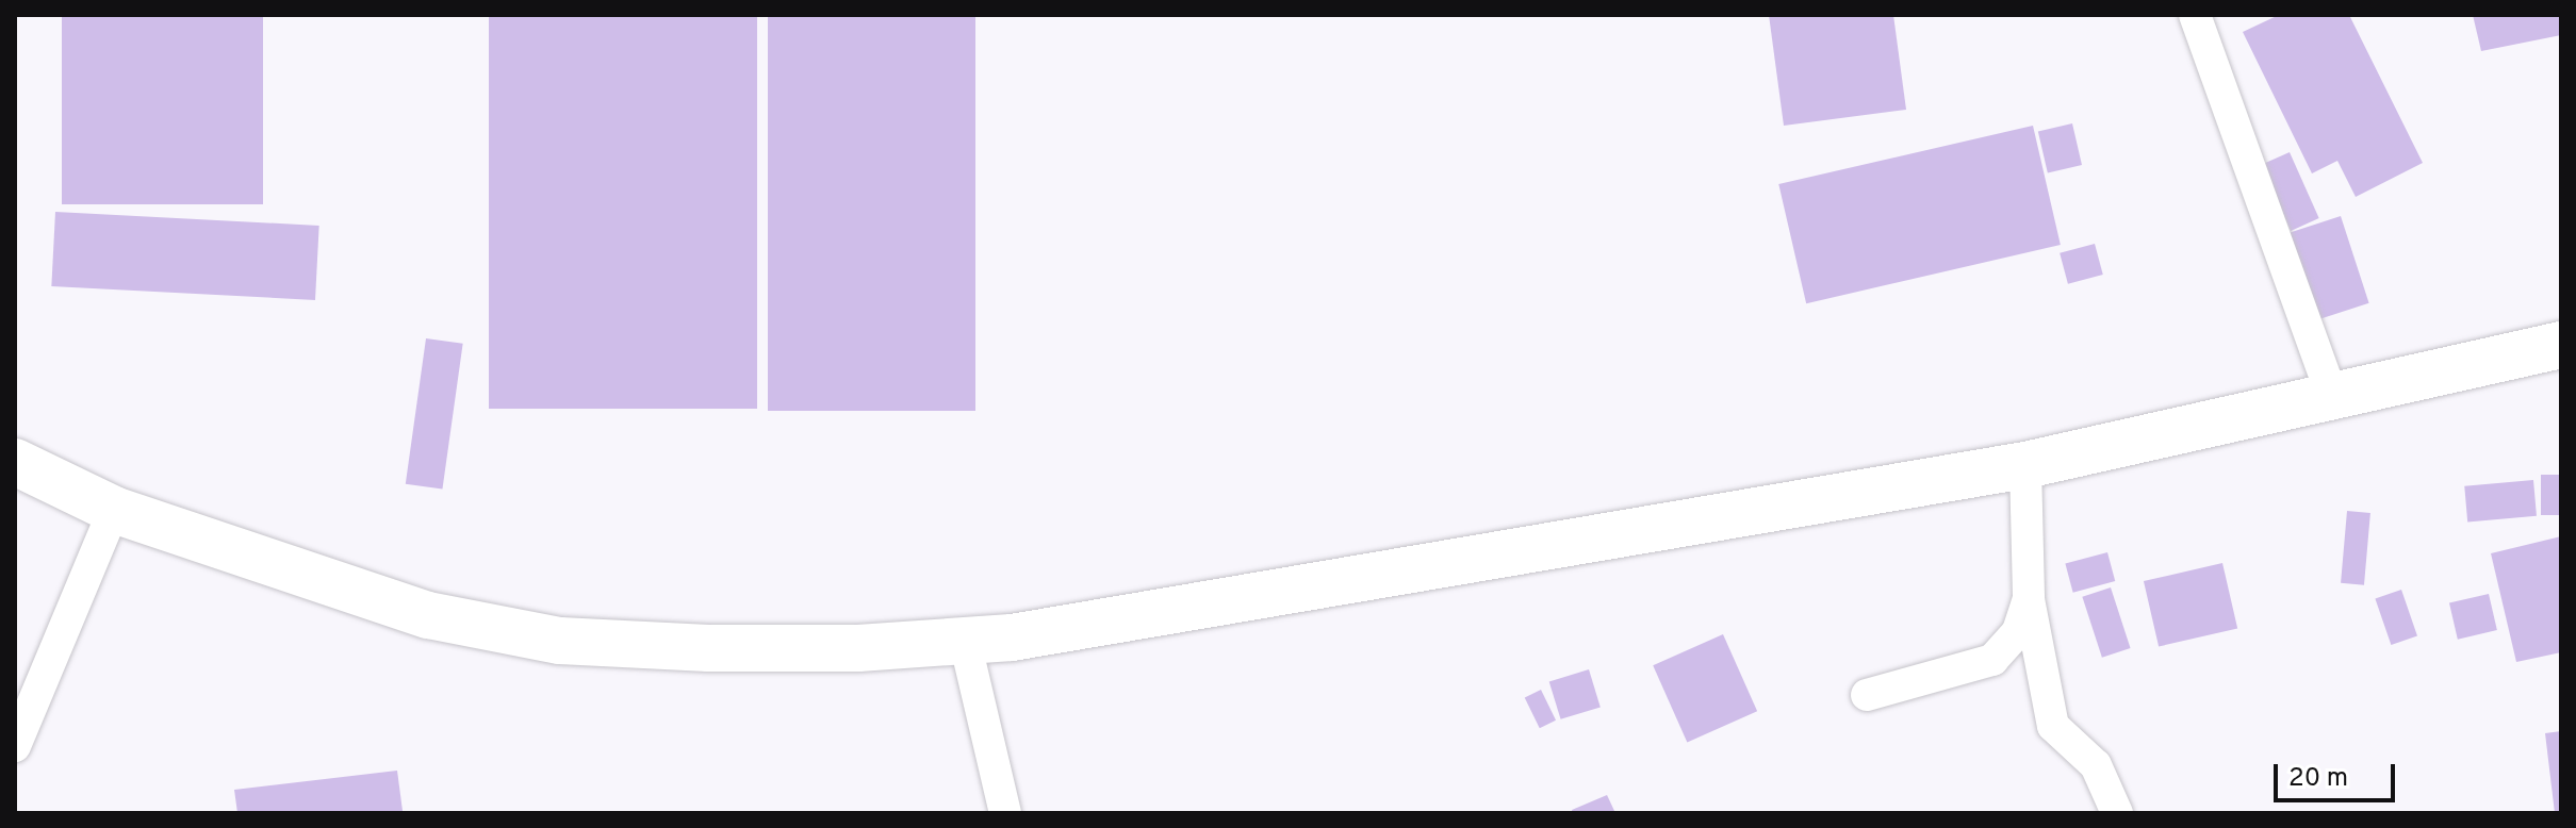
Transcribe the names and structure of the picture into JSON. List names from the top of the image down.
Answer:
{
  "scale_bar": "20 m"
}
